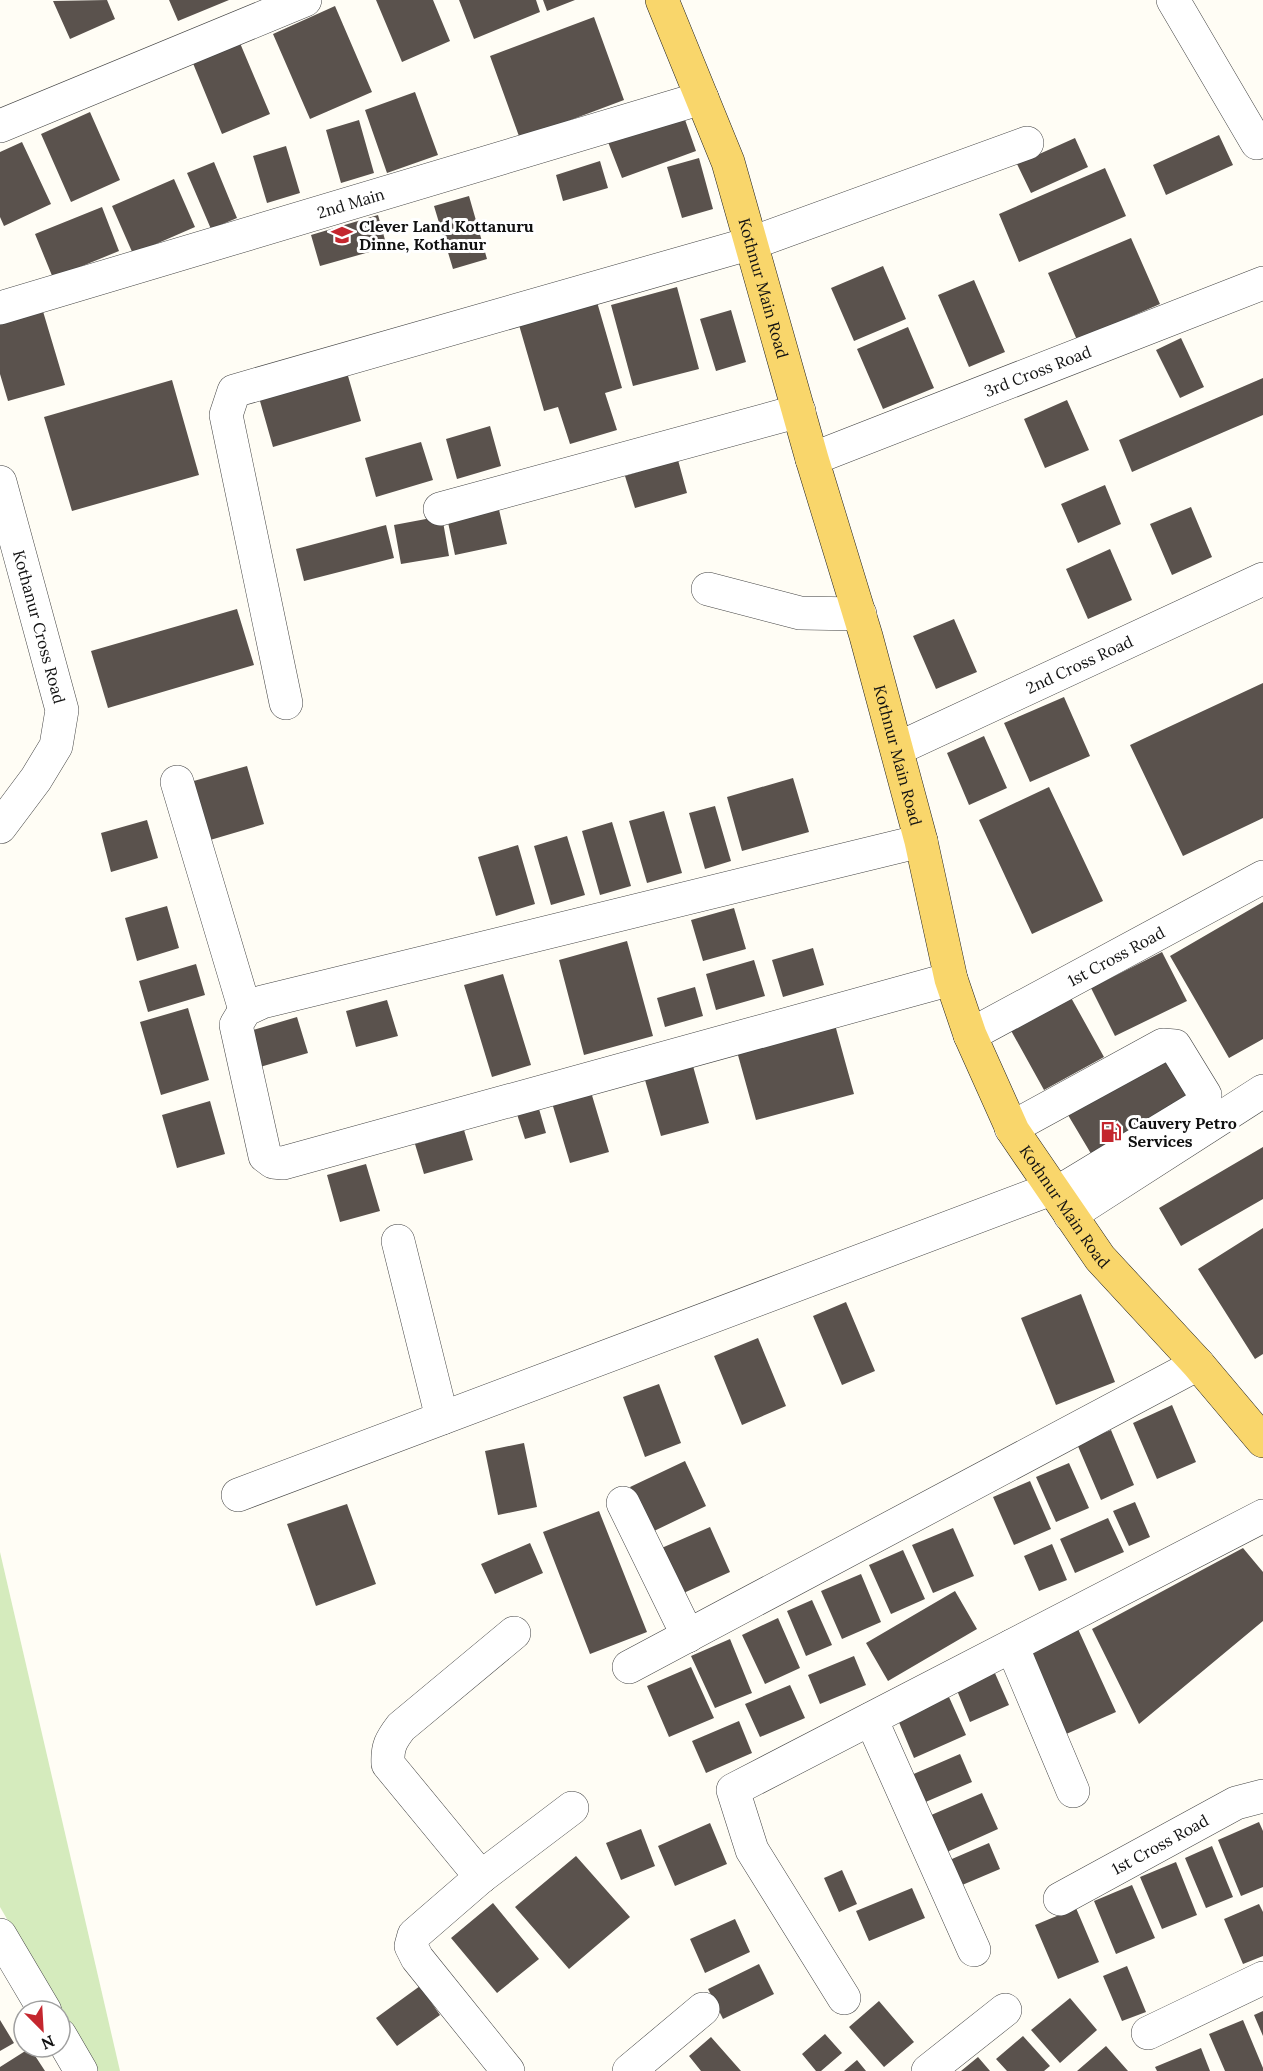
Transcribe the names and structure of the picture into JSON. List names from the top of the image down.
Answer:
{
  "streets": {
    "main road": ["Kothnur Main Road"],
    "street": [
      "2nd Main",
      "3rd Cross Road",
      "Kothanur Cross Road",
      "2nd Cross Road",
      "1st Cross Road"
    ]
  },
  "crossings": [
    ["2nd Main", "Kothnur Main Road"],
    ["Kothnur Main Road", "3rd Cross Road"],
    ["Kothnur Main Road", "2nd Cross Road"],
    ["Kothnur Main Road", "1st Cross Road"]
  ],
  "places": {
    "school or university": ["Clever Land Kottanuru Dinne, Kothanur"],
    "fuel station": ["Cauvery Petro Services"]
  },
  "north": "bottom right"
}
